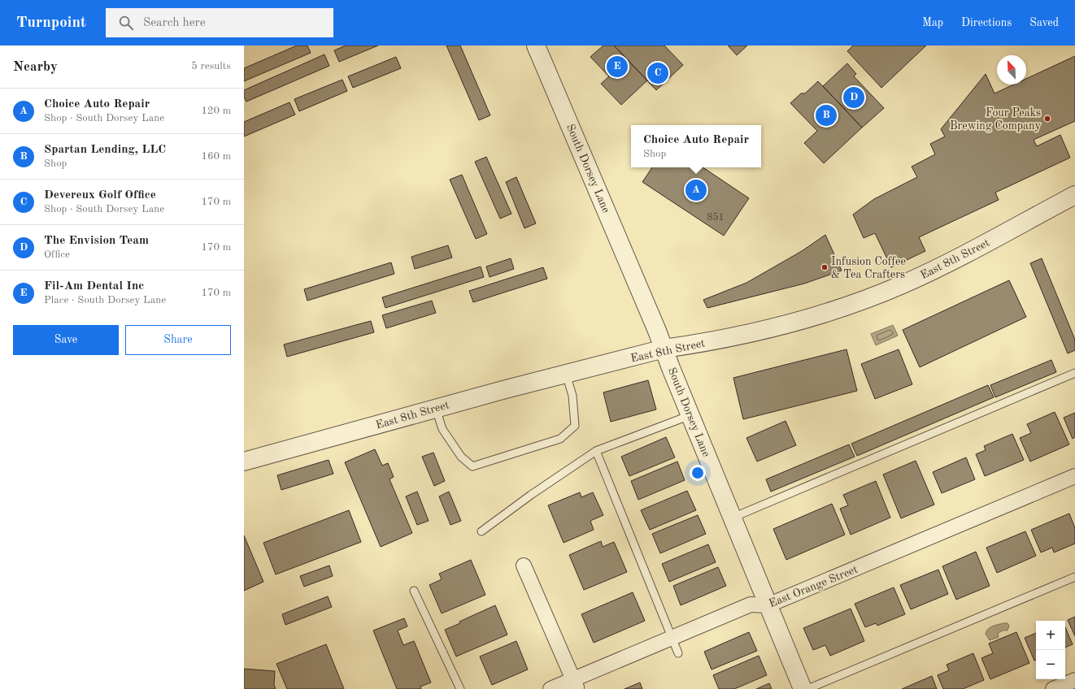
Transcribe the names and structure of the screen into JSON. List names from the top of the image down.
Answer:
{
  "streets": {
    "street": ["South Dorsey Lane", "East 8th Street", "East Orange Street"]
  },
  "crossings": [
    ["South Dorsey Lane", "East 8th Street"],
    ["South Dorsey Lane", "East Orange Street"]
  ],
  "places": ["Four Peaks Brewing Company", "Infusion Coffee & Tea Crafters"],
  "house_numbers": ["851"],
  "north": "top left",
  "page": {
    "header": "Turnpoint",
    "search": "Search here",
    "nav": ["Map", "Directions", "Saved"],
    "heading": ["Nearby", "5 results"],
    "pins": [
      "E",
      "C",
      "D",
      "B",
      "A"
    ],
    "list": [
      {
        "mark": "A",
        "name": "Choice Auto Repair",
        "note": "Shop · South Dorsey Lane",
        "value": "120 m"
      },
      {
        "mark": "B",
        "name": "Spartan Lending, LLC",
        "note": "Shop",
        "value": "160 m"
      },
      {
        "mark": "C",
        "name": "Devereux Golf Office",
        "note": "Shop · South Dorsey Lane",
        "value": "170 m"
      },
      {
        "mark": "D",
        "name": "The Envision Team",
        "note": "Office",
        "value": "170 m"
      },
      {
        "mark": "E",
        "name": "Fil-Am Dental Inc",
        "note": "Place · South Dorsey Lane",
        "value": "170 m"
      }
    ],
    "popup": ["Choice Auto Repair", "Shop"],
    "buttons": ["Save", "Share"],
    "map_buttons": ["+", "−"]
  }
}
